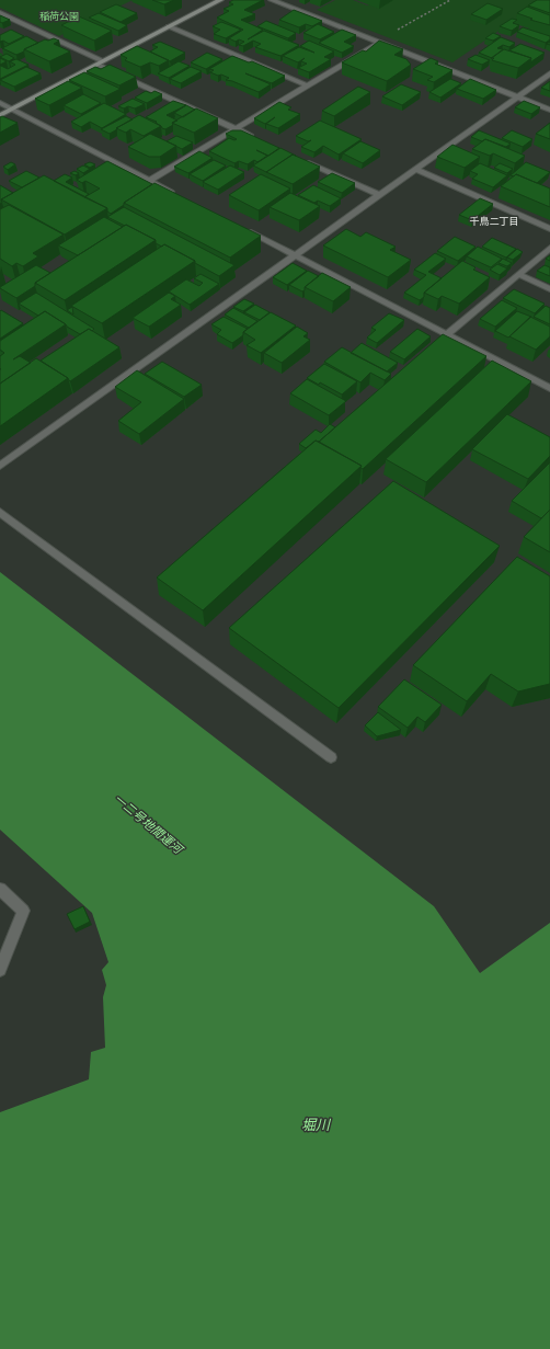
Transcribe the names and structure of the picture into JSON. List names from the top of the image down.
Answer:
{
  "districts": ["千鳥二丁目"],
  "water": ["一二号地間運河", "堀川"],
  "parks": ["稲荷公園"]
}
